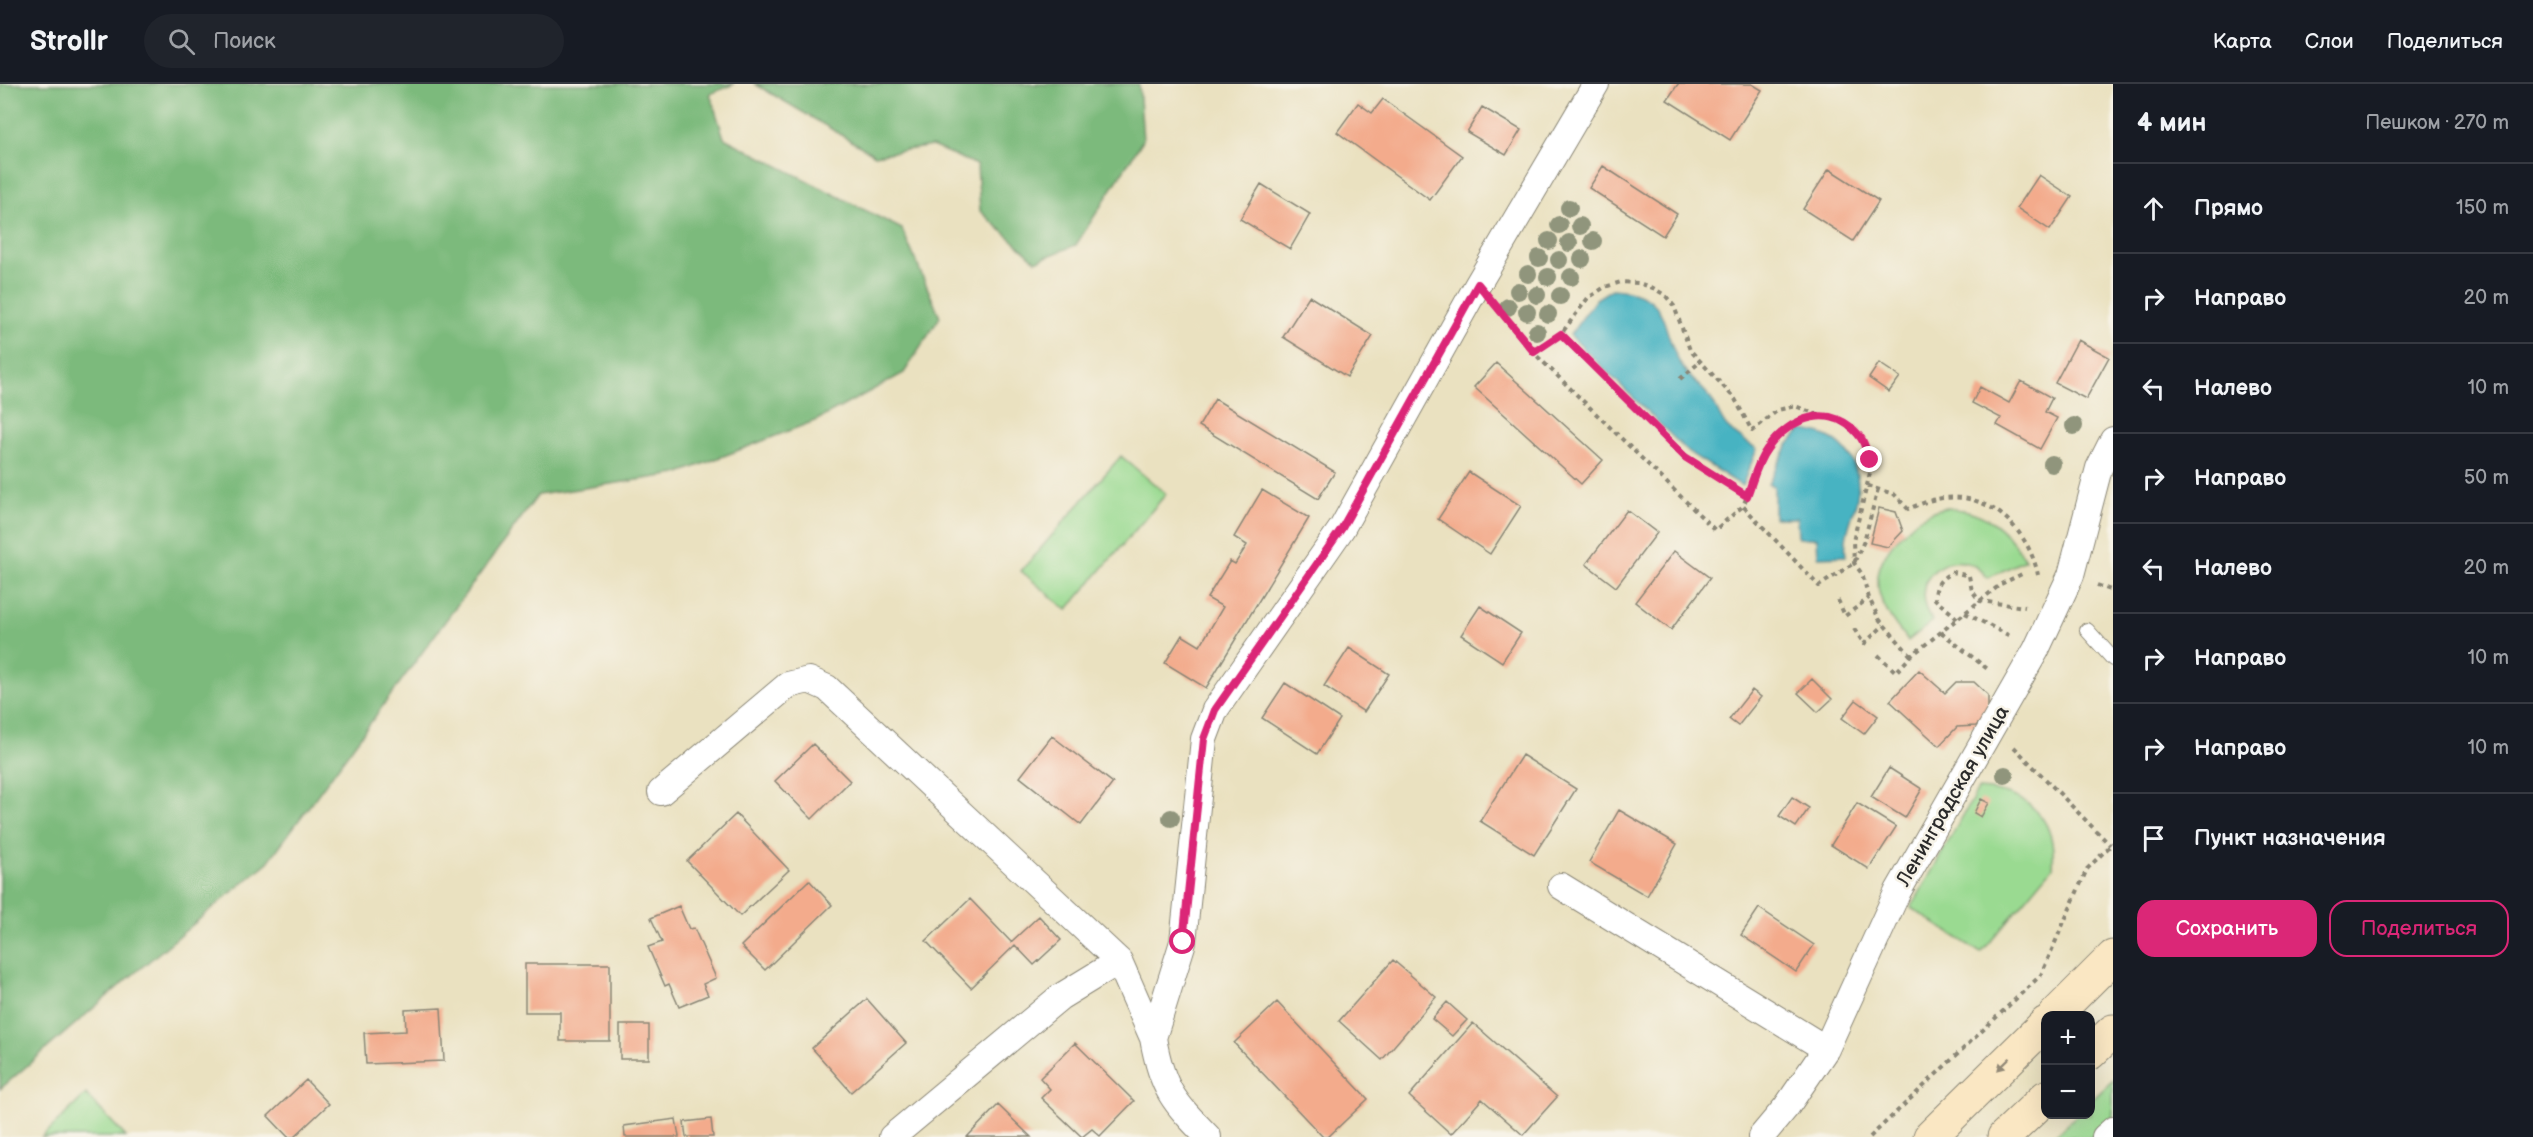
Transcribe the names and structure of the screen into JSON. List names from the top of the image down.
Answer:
{
  "streets": {
    "street": ["Ленинградская улица"]
  },
  "page": {
    "header": "Strollr",
    "search": "Поиск",
    "nav": ["Карта", "Слои", "Поделиться"],
    "heading": ["4 мин", "Пешком · 270 m"],
    "list": [
      ["Прямо", "150 m"],
      ["Направо", "20 m"],
      ["Налево", "10 m"],
      ["Направо", "50 m"],
      ["Налево", "20 m"],
      ["Направо", "10 m"],
      ["Направо", "10 m"],
      "Пункт назначения"
    ],
    "buttons": ["Сохранить", "Поделиться"],
    "map_buttons": ["+", "−"]
  }
}
